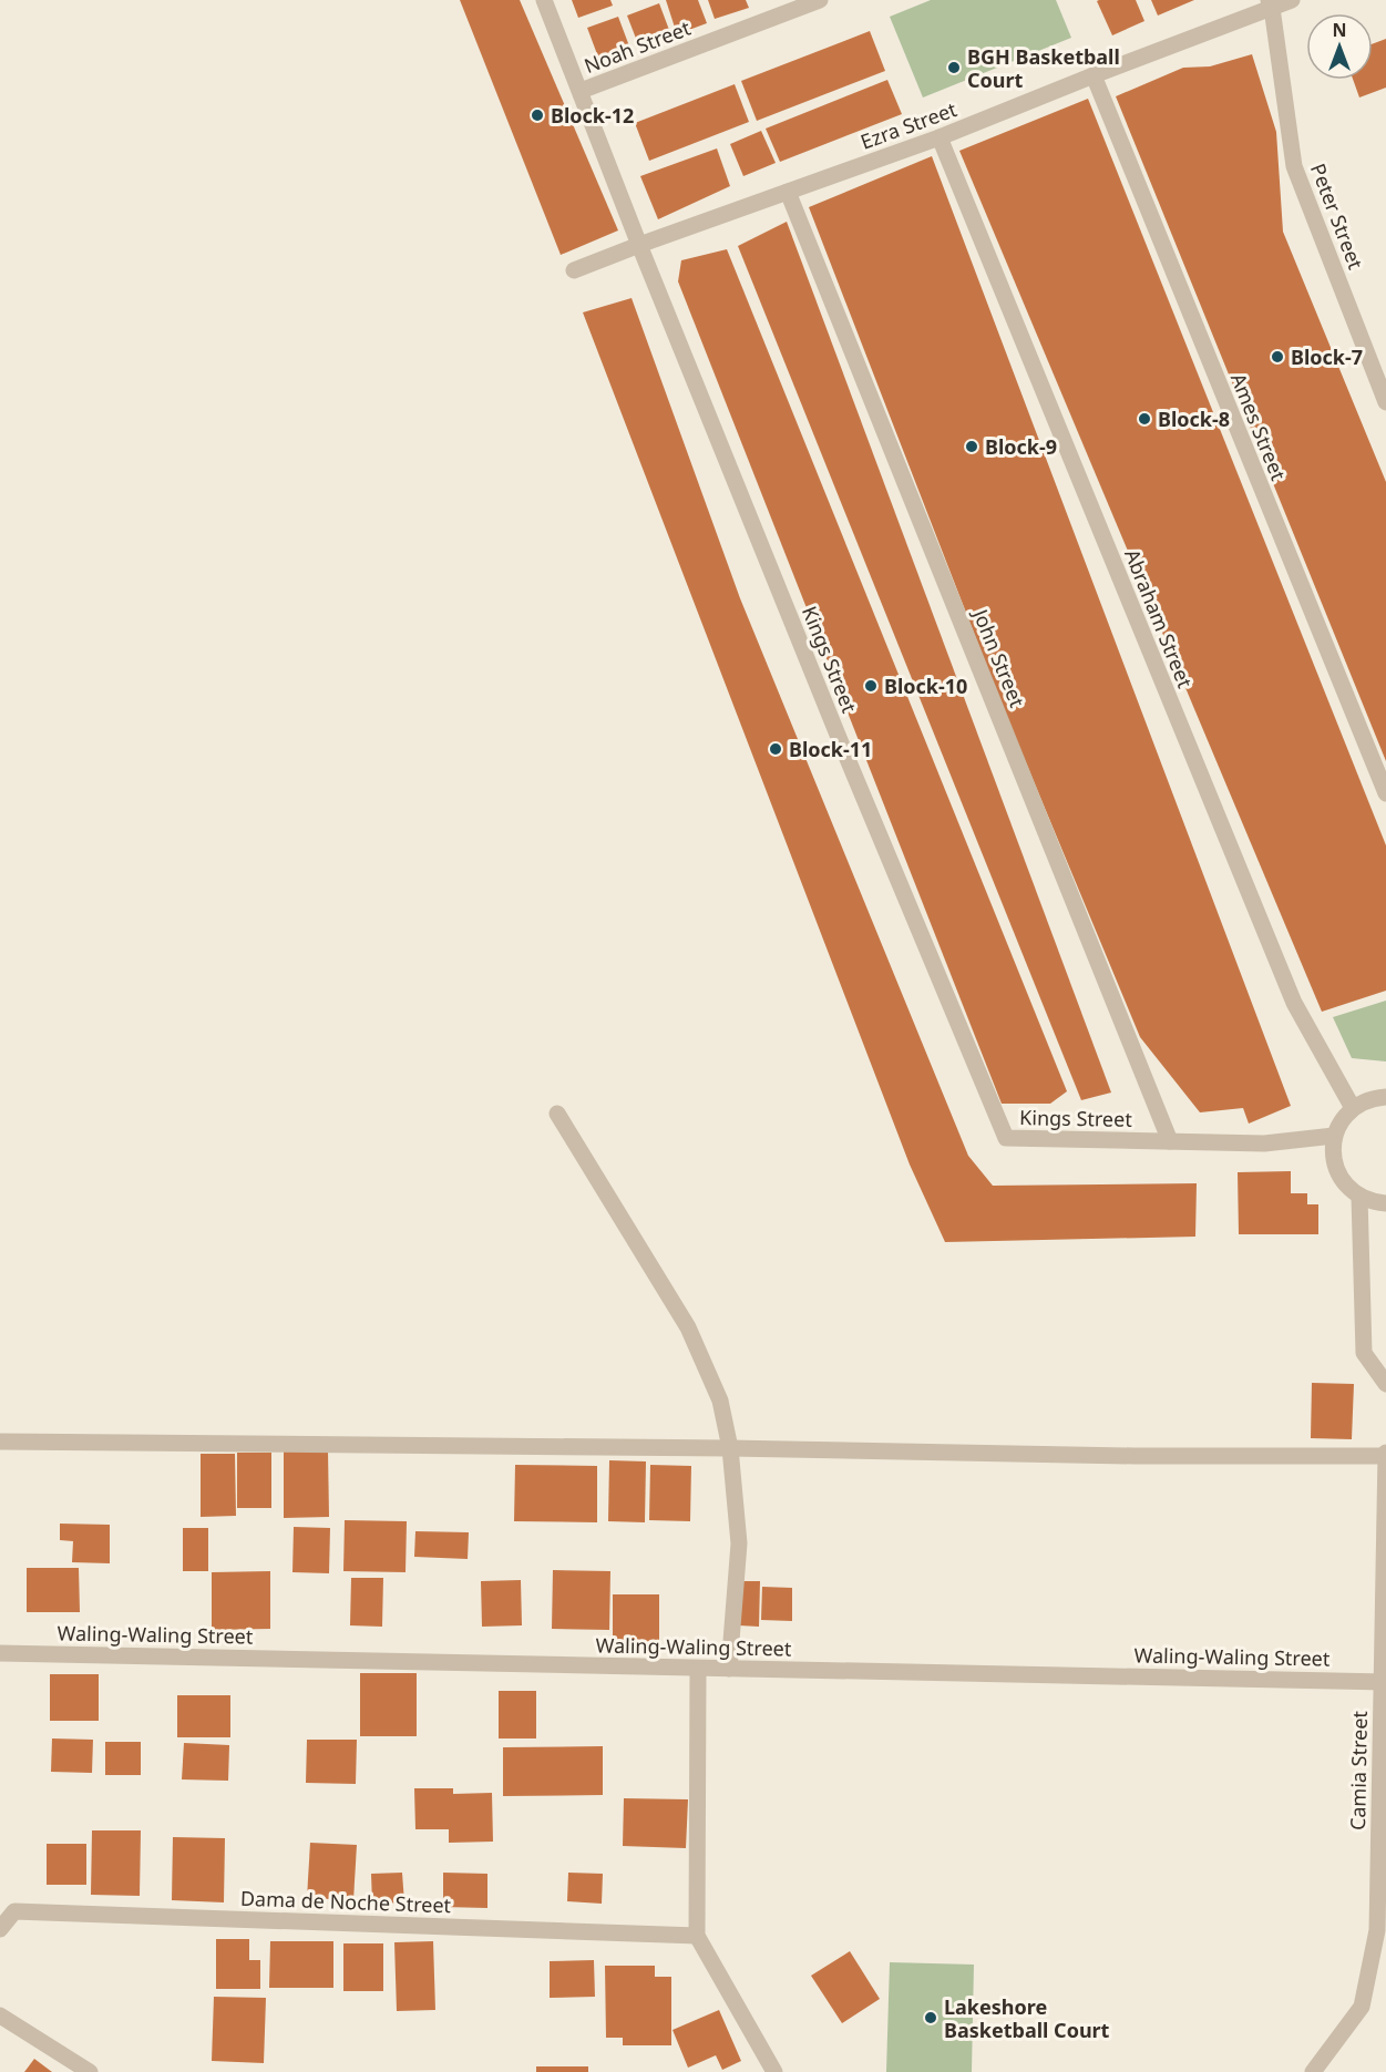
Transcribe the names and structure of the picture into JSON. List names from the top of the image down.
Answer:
{
  "streets": {
    "street": [
      "Noah Street",
      "Ezra Street",
      "Peter Street",
      "Ames Street",
      "Abraham Street",
      "John Street",
      "Kings Street",
      "Waling-Waling Street",
      "Camia Street",
      "Dama de Noche Street"
    ]
  },
  "crossings": [
    ["Noah Street", "Kings Street"],
    ["Ezra Street", "Peter Street"],
    ["Ezra Street", "Ames Street"],
    ["Ezra Street", "Abraham Street"],
    ["Ezra Street", "John Street"],
    ["Ezra Street", "Kings Street"],
    ["John Street", "Kings Street"],
    ["Waling-Waling Street", "Camia Street"]
  ],
  "places": [
    "BGH Basketball Court",
    "Block-12",
    "Block-7",
    "Block-8",
    "Block-9",
    "Block-10",
    "Block-11",
    "Lakeshore Basketball Court"
  ],
  "north": "top"
}
